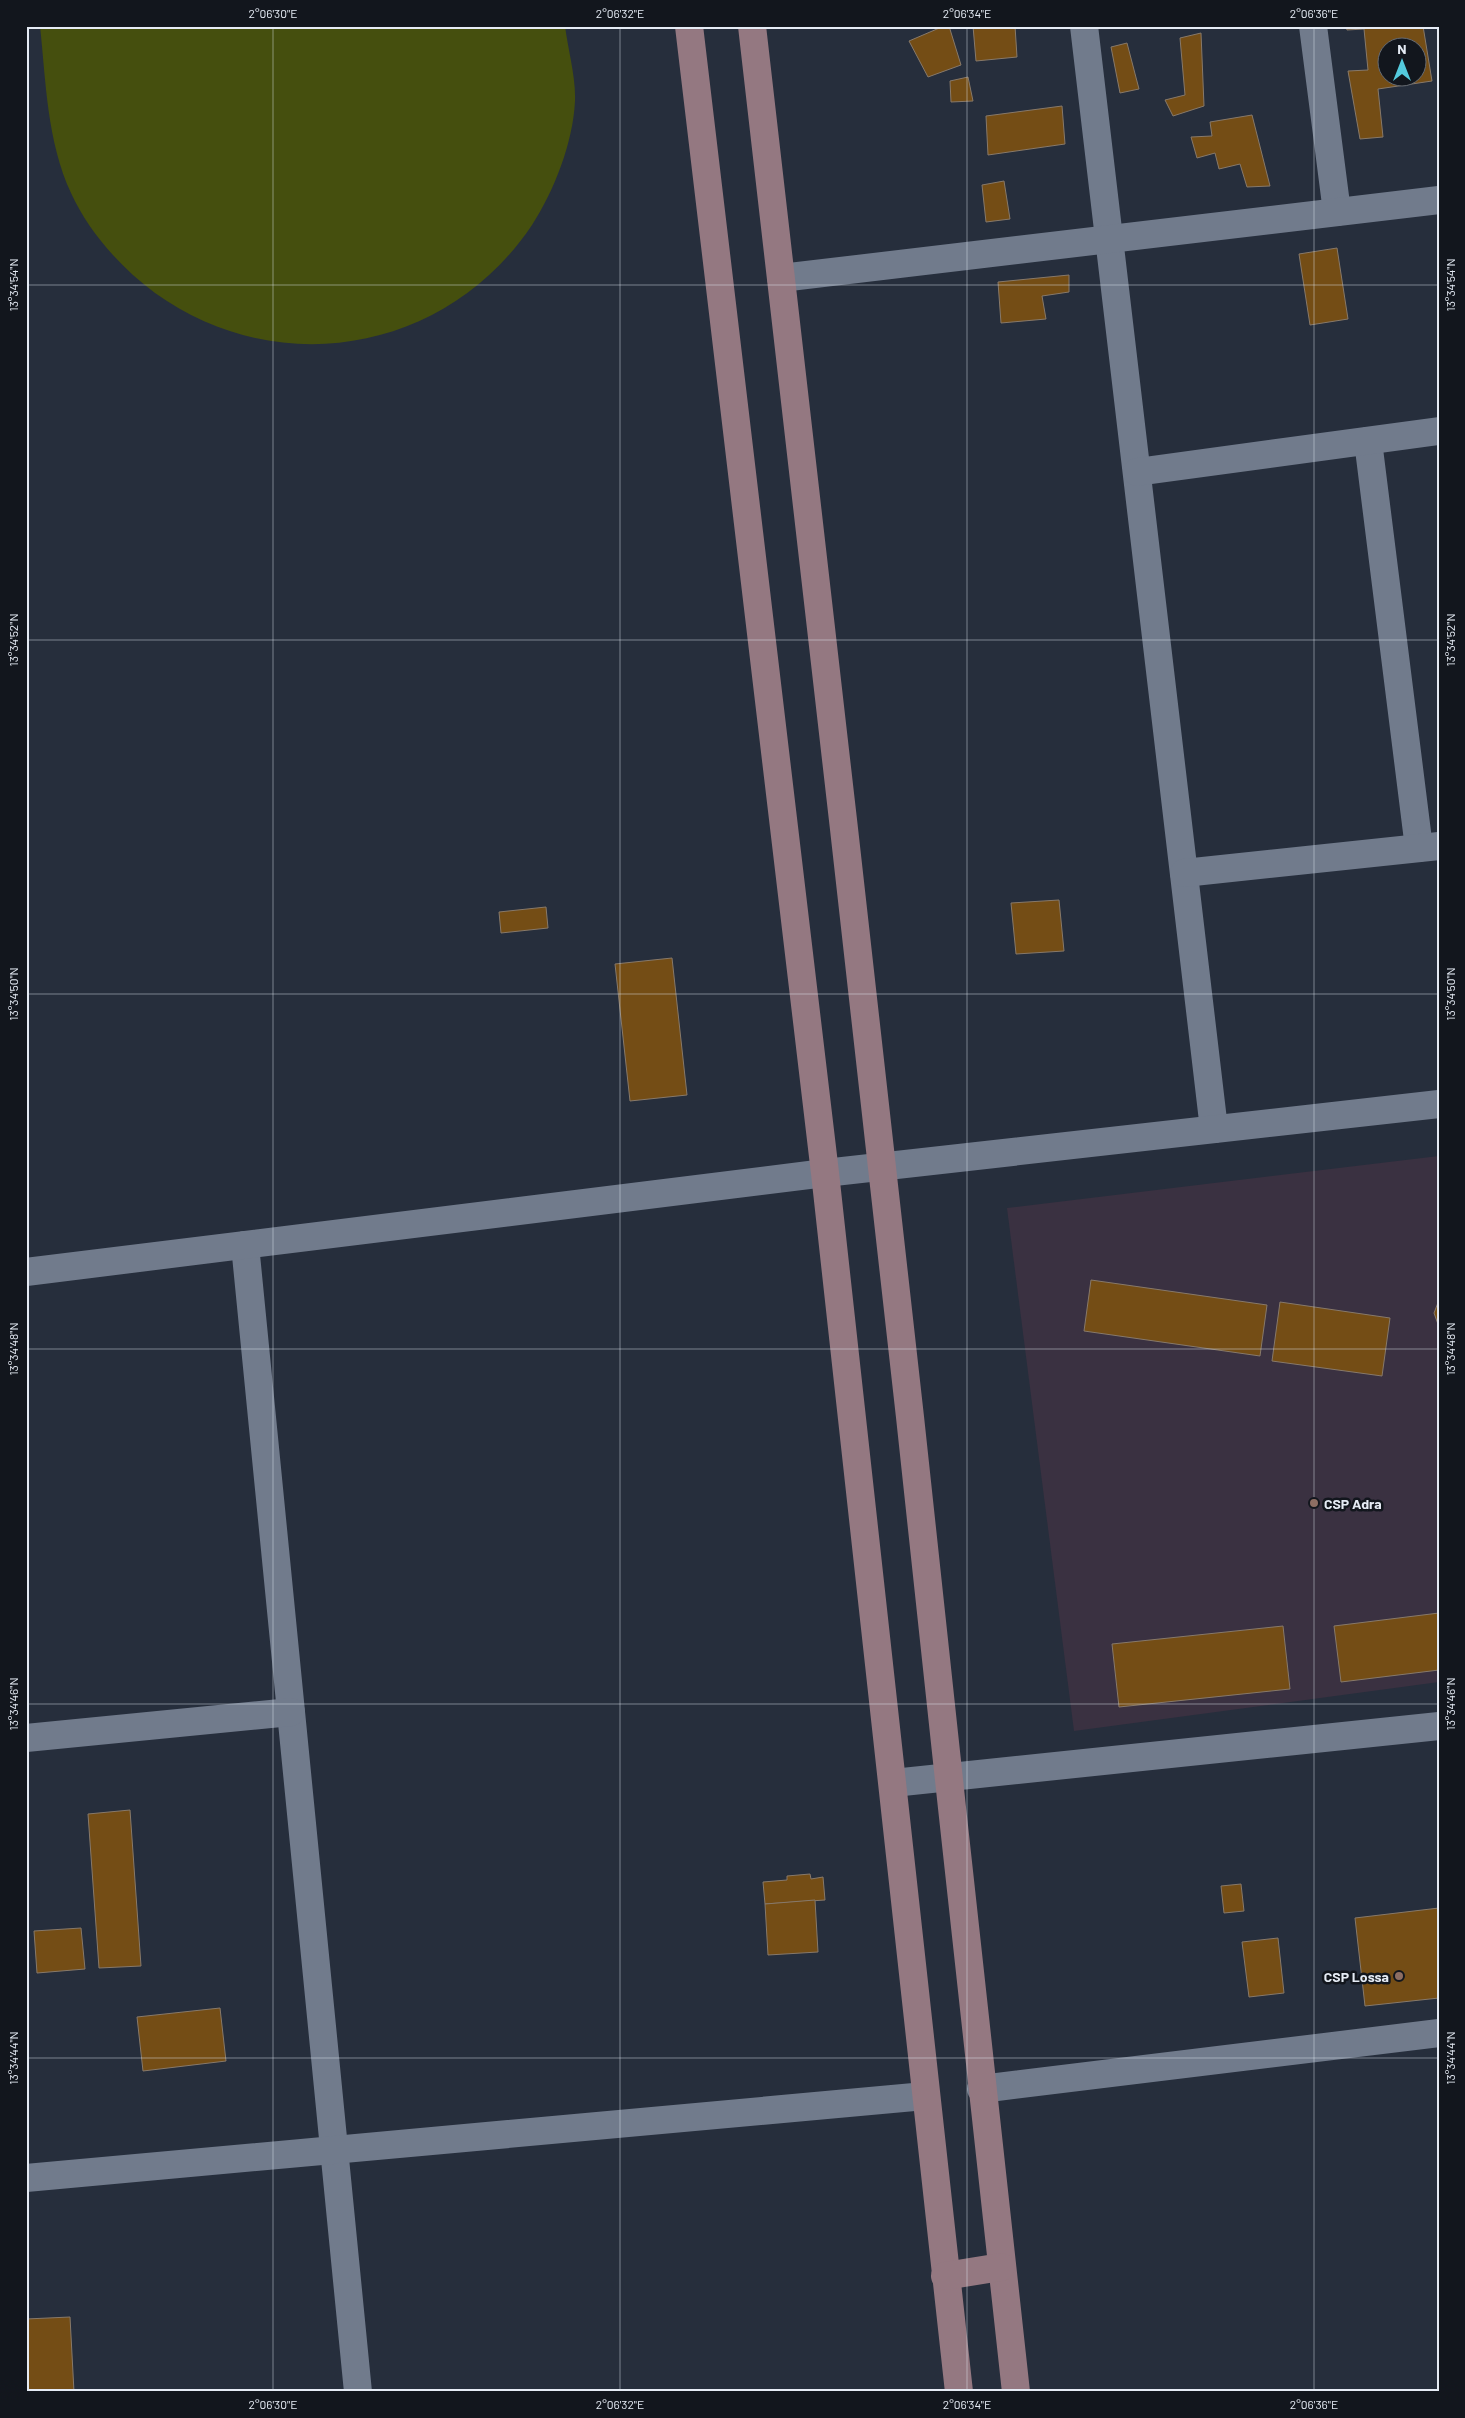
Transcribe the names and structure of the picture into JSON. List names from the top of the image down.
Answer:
{
  "places": ["CSP Adra", "CSP Lossa"],
  "north": "top",
  "coordinates": [
    "2°06'30\"E",
    "2°06'32\"E",
    "2°06'34\"E",
    "2°06'36\"E",
    "13°34'54\"N",
    "13°34'52\"N",
    "13°34'50\"N",
    "13°34'48\"N",
    "13°34'46\"N",
    "13°34'44\"N"
  ]
}
